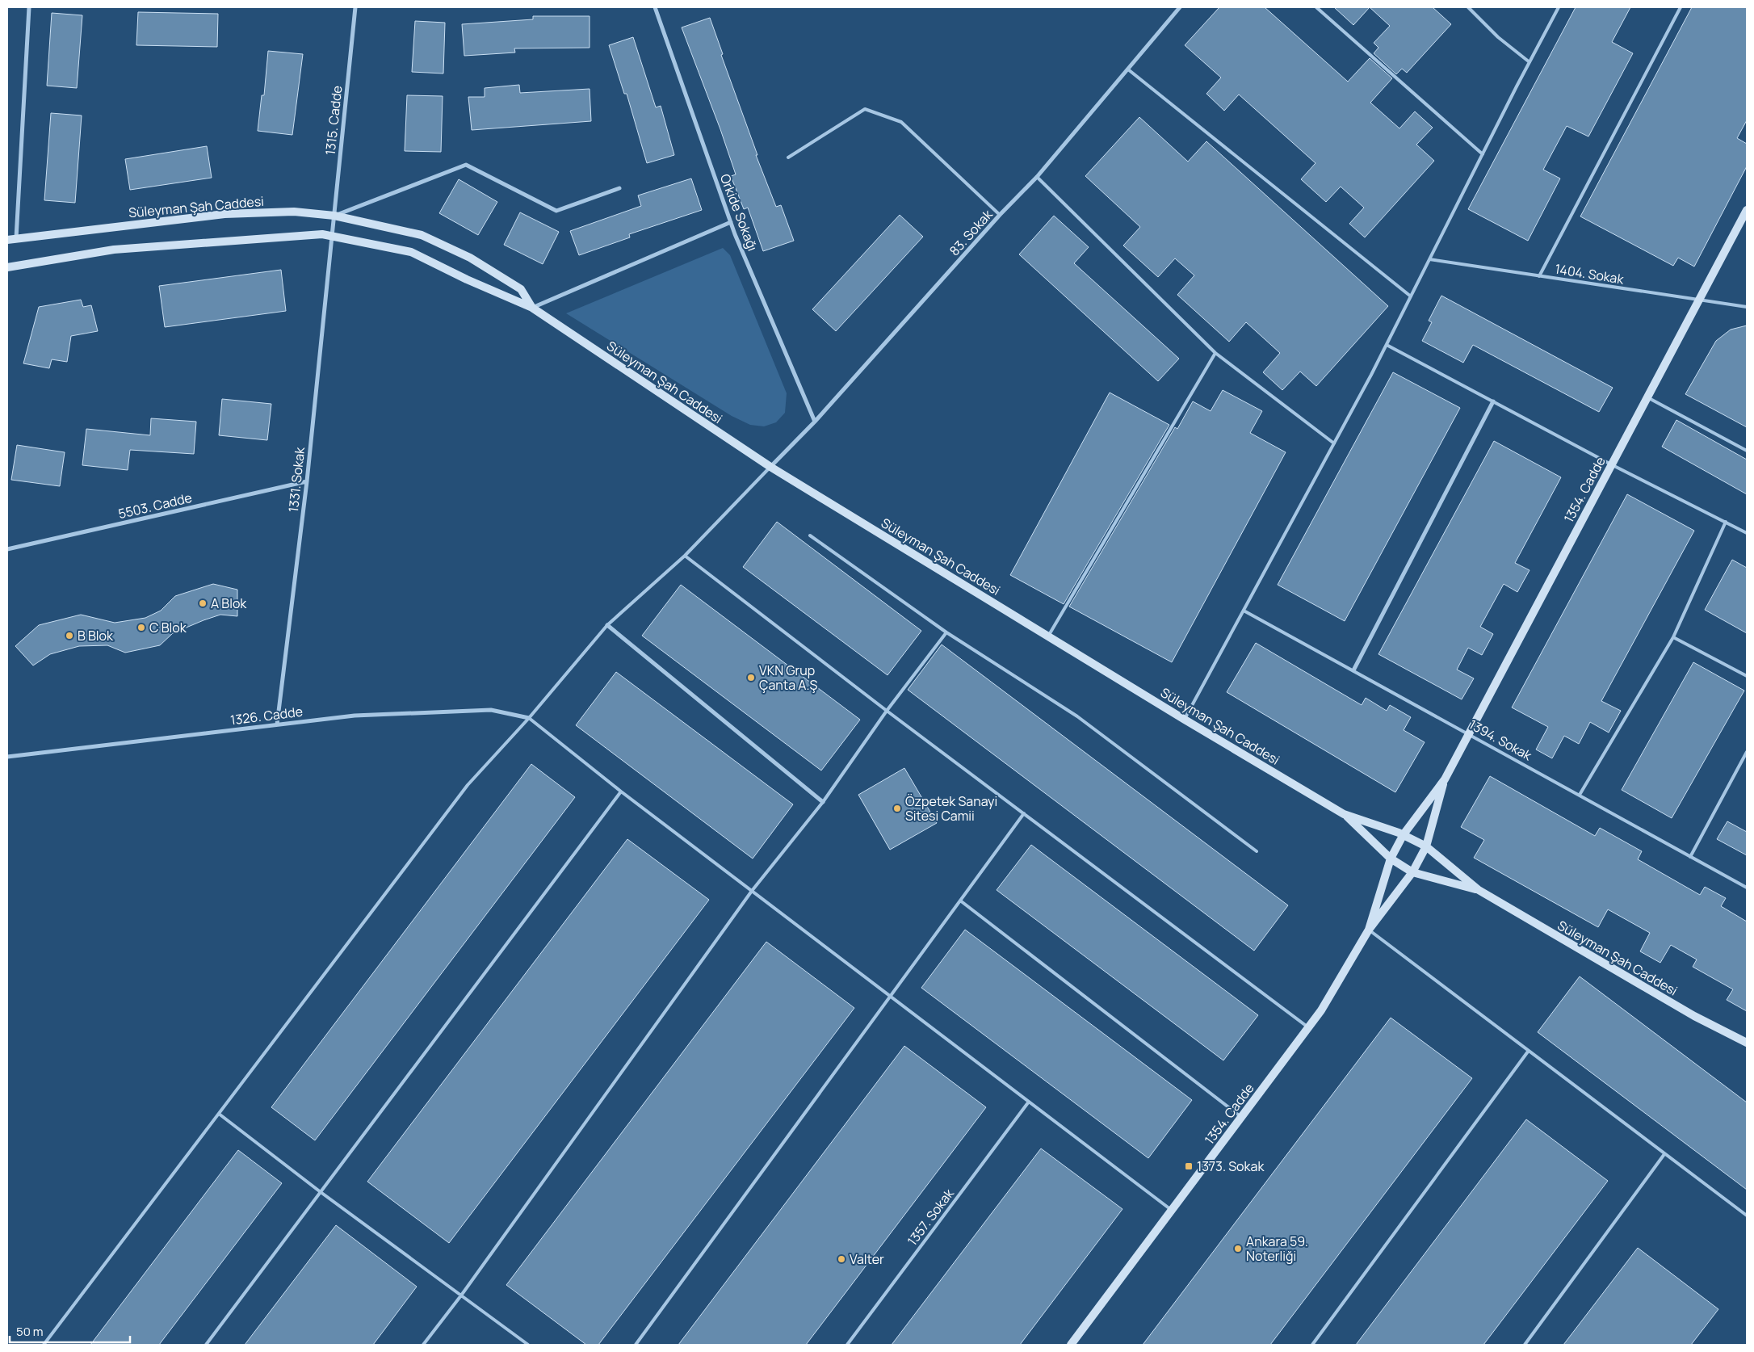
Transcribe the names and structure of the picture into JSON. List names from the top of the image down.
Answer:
{
  "streets": {
    "main road": ["Süleyman Şah Caddesi", "1354. Cadde"],
    "street": [
      "1315. Cadde",
      "Orkide Sokağı",
      "83. Sokak",
      "1331. Sokak",
      "5503. Cadde",
      "1326. Cadde"
    ],
    "lane": ["1404. Sokak", "1394. Sokak", "1357. Sokak"]
  },
  "crossings": [
    ["1315. Cadde", "Süleyman Şah Caddesi"],
    ["1315. Cadde", "1331. Sokak"],
    ["Süleyman Şah Caddesi", "83. Sokak"],
    ["Süleyman Şah Caddesi", "1331. Sokak"],
    ["Orkide Sokağı", "83. Sokak"],
    ["1404. Sokak", "1354. Cadde"],
    ["1331. Sokak", "5503. Cadde"],
    ["1331. Sokak", "1326. Cadde"],
    ["1354. Cadde", "1394. Sokak"]
  ],
  "places": {
    "other": [
      "A Blok",
      "C Blok",
      "B Blok",
      "VKN Grup Çanta A.Ş",
      "Özpetek Sanayi Sitesi Camii",
      "Ankara 59. Noterliği",
      "Valter"
    ],
    "transit": ["1373. Sokak"]
  },
  "scale_bar": "50 m"
}
